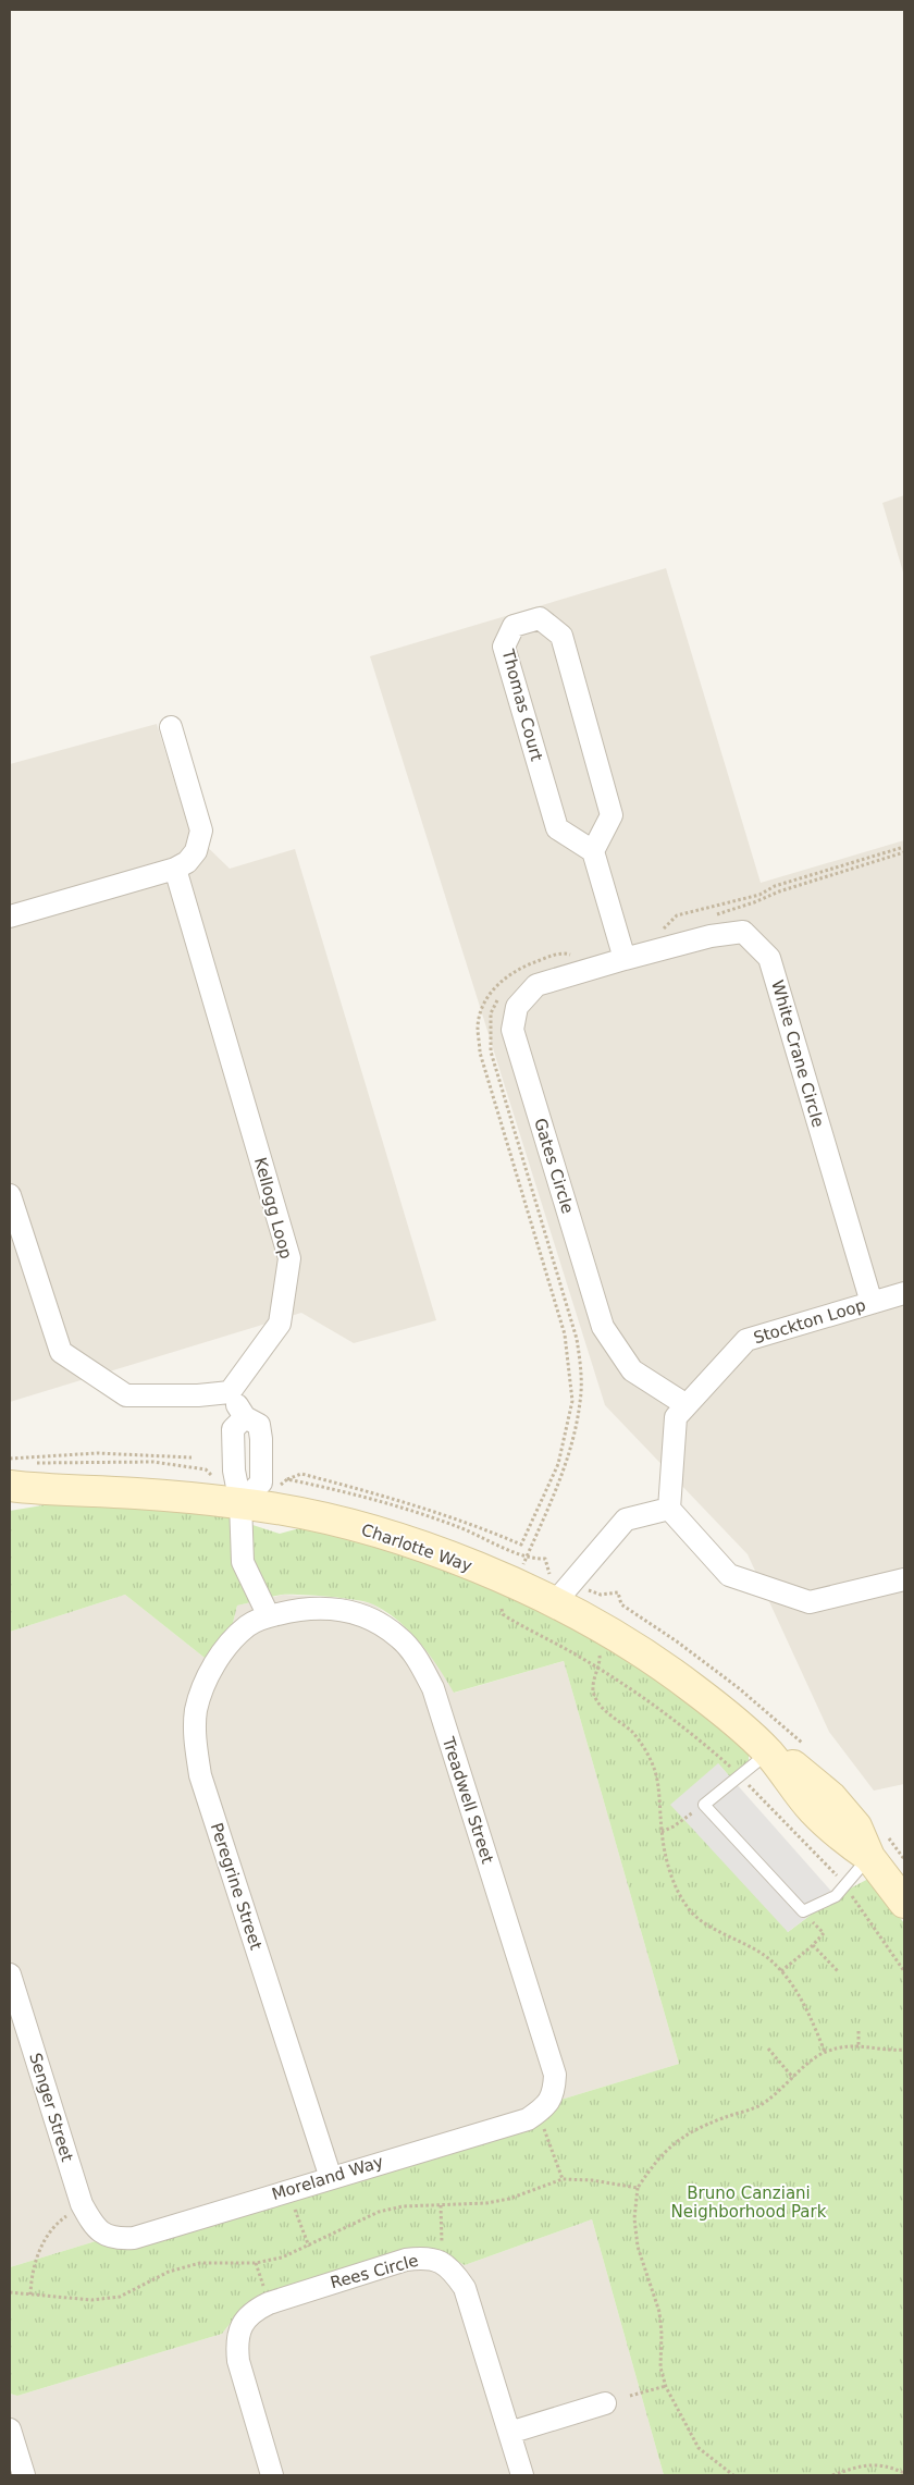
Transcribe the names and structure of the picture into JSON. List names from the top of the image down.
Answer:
{
  "streets": {
    "street": [
      "Thomas Court",
      "White Crane Circle",
      "Gates Circle",
      "Kellogg Loop",
      "Stockton Loop",
      "Charlotte Way",
      "Treadwell Street",
      "Peregrine Street",
      "Senger Street",
      "Moreland Way",
      "Rees Circle"
    ]
  },
  "crossings": [
    ["White Crane Circle", "Gates Circle"],
    ["White Crane Circle", "Stockton Loop"],
    ["Gates Circle", "Stockton Loop"],
    ["Treadwell Street", "Peregrine Street"],
    ["Treadwell Street", "Moreland Way"],
    ["Peregrine Street", "Moreland Way"],
    ["Senger Street", "Moreland Way"]
  ],
  "parks": ["Bruno Canziani Neighborhood Park"]
}
